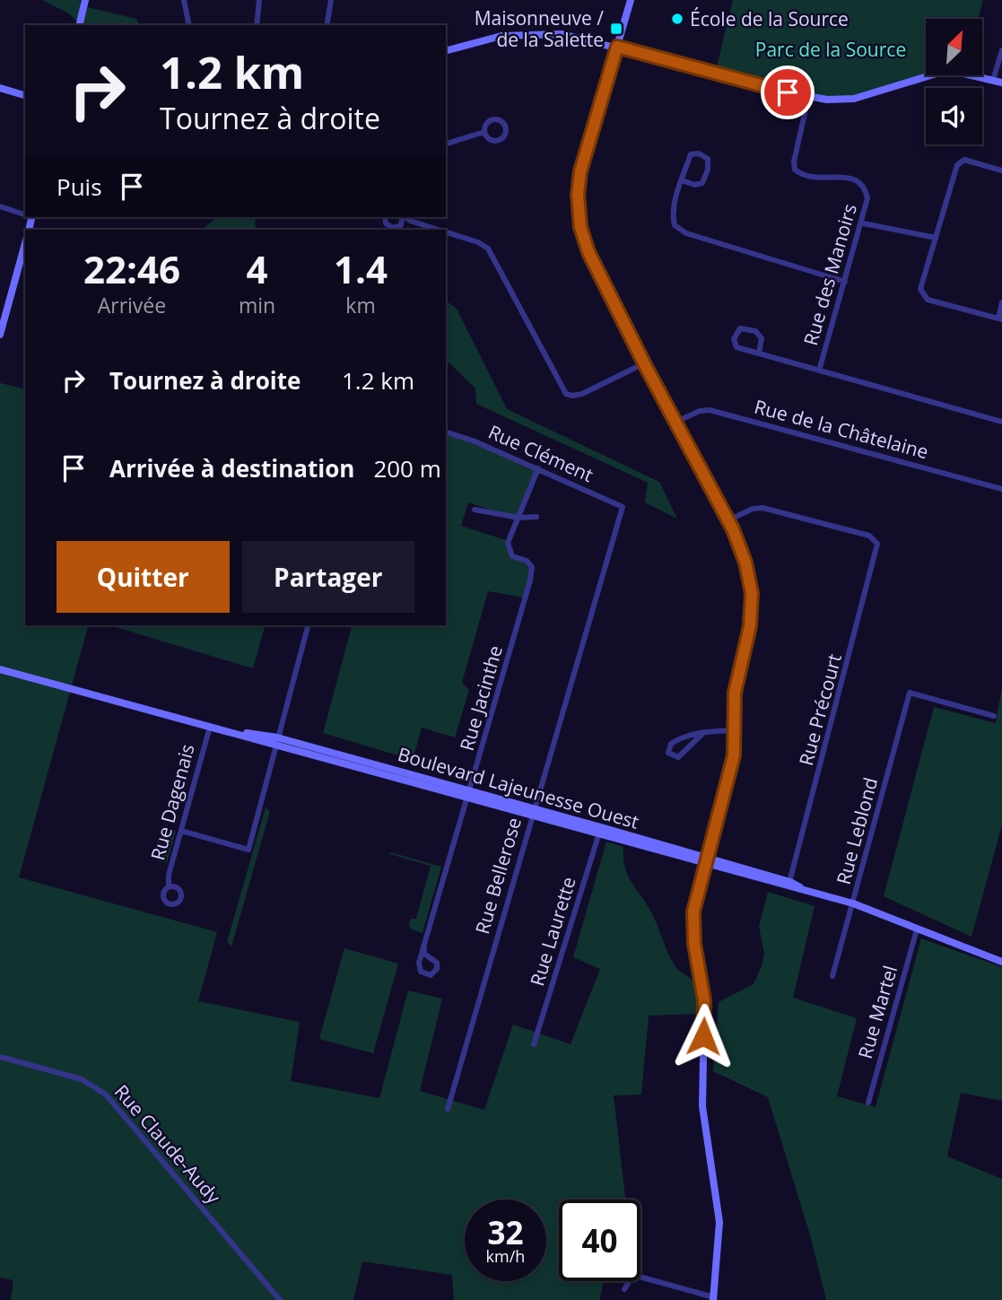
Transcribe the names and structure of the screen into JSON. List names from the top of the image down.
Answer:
{
  "streets": {
    "street": [
      "Rue des Manoirs",
      "Rue de la Châtelaine",
      "Rue Clément",
      "Rue Jacinthe",
      "Rue Précourt",
      "Boulevard Lajeunesse Ouest",
      "Rue Dagenais",
      "Rue Leblond",
      "Rue Bellerose",
      "Rue Laurette",
      "Rue Martel",
      "Rue Claude-Audy"
    ]
  },
  "crossings": [
    ["Rue Clément", "Rue Jacinthe"],
    ["Rue Clément", "Rue Bellerose"],
    ["Rue Jacinthe", "Boulevard Lajeunesse Ouest"],
    ["Rue Précourt", "Boulevard Lajeunesse Ouest"],
    ["Boulevard Lajeunesse Ouest", "Rue Dagenais"],
    ["Boulevard Lajeunesse Ouest", "Rue Leblond"],
    ["Boulevard Lajeunesse Ouest", "Rue Bellerose"],
    ["Boulevard Lajeunesse Ouest", "Rue Laurette"],
    ["Boulevard Lajeunesse Ouest", "Rue Martel"]
  ],
  "parks": ["Parc de la Source"],
  "places": {
    "other": ["École de la Source"],
    "transit": ["Maisonneuve / de la Salette"]
  },
  "north": "top right",
  "page": {
    "turn": ["1.2 km", "Tournez à droite"],
    "then": "Puis",
    "eta": [
      "22:46",
      "Arrivée",
      "4",
      "min",
      "1.4",
      "km"
    ],
    "list": [
      {
        "name": "Tournez à droite",
        "value": "1.2 km"
      },
      {
        "name": "Arrivée à destination",
        "value": "200 m"
      }
    ],
    "buttons": ["Quitter", "Partager"],
    "speed": "32 km/h",
    "limit": "40"
  }
}
